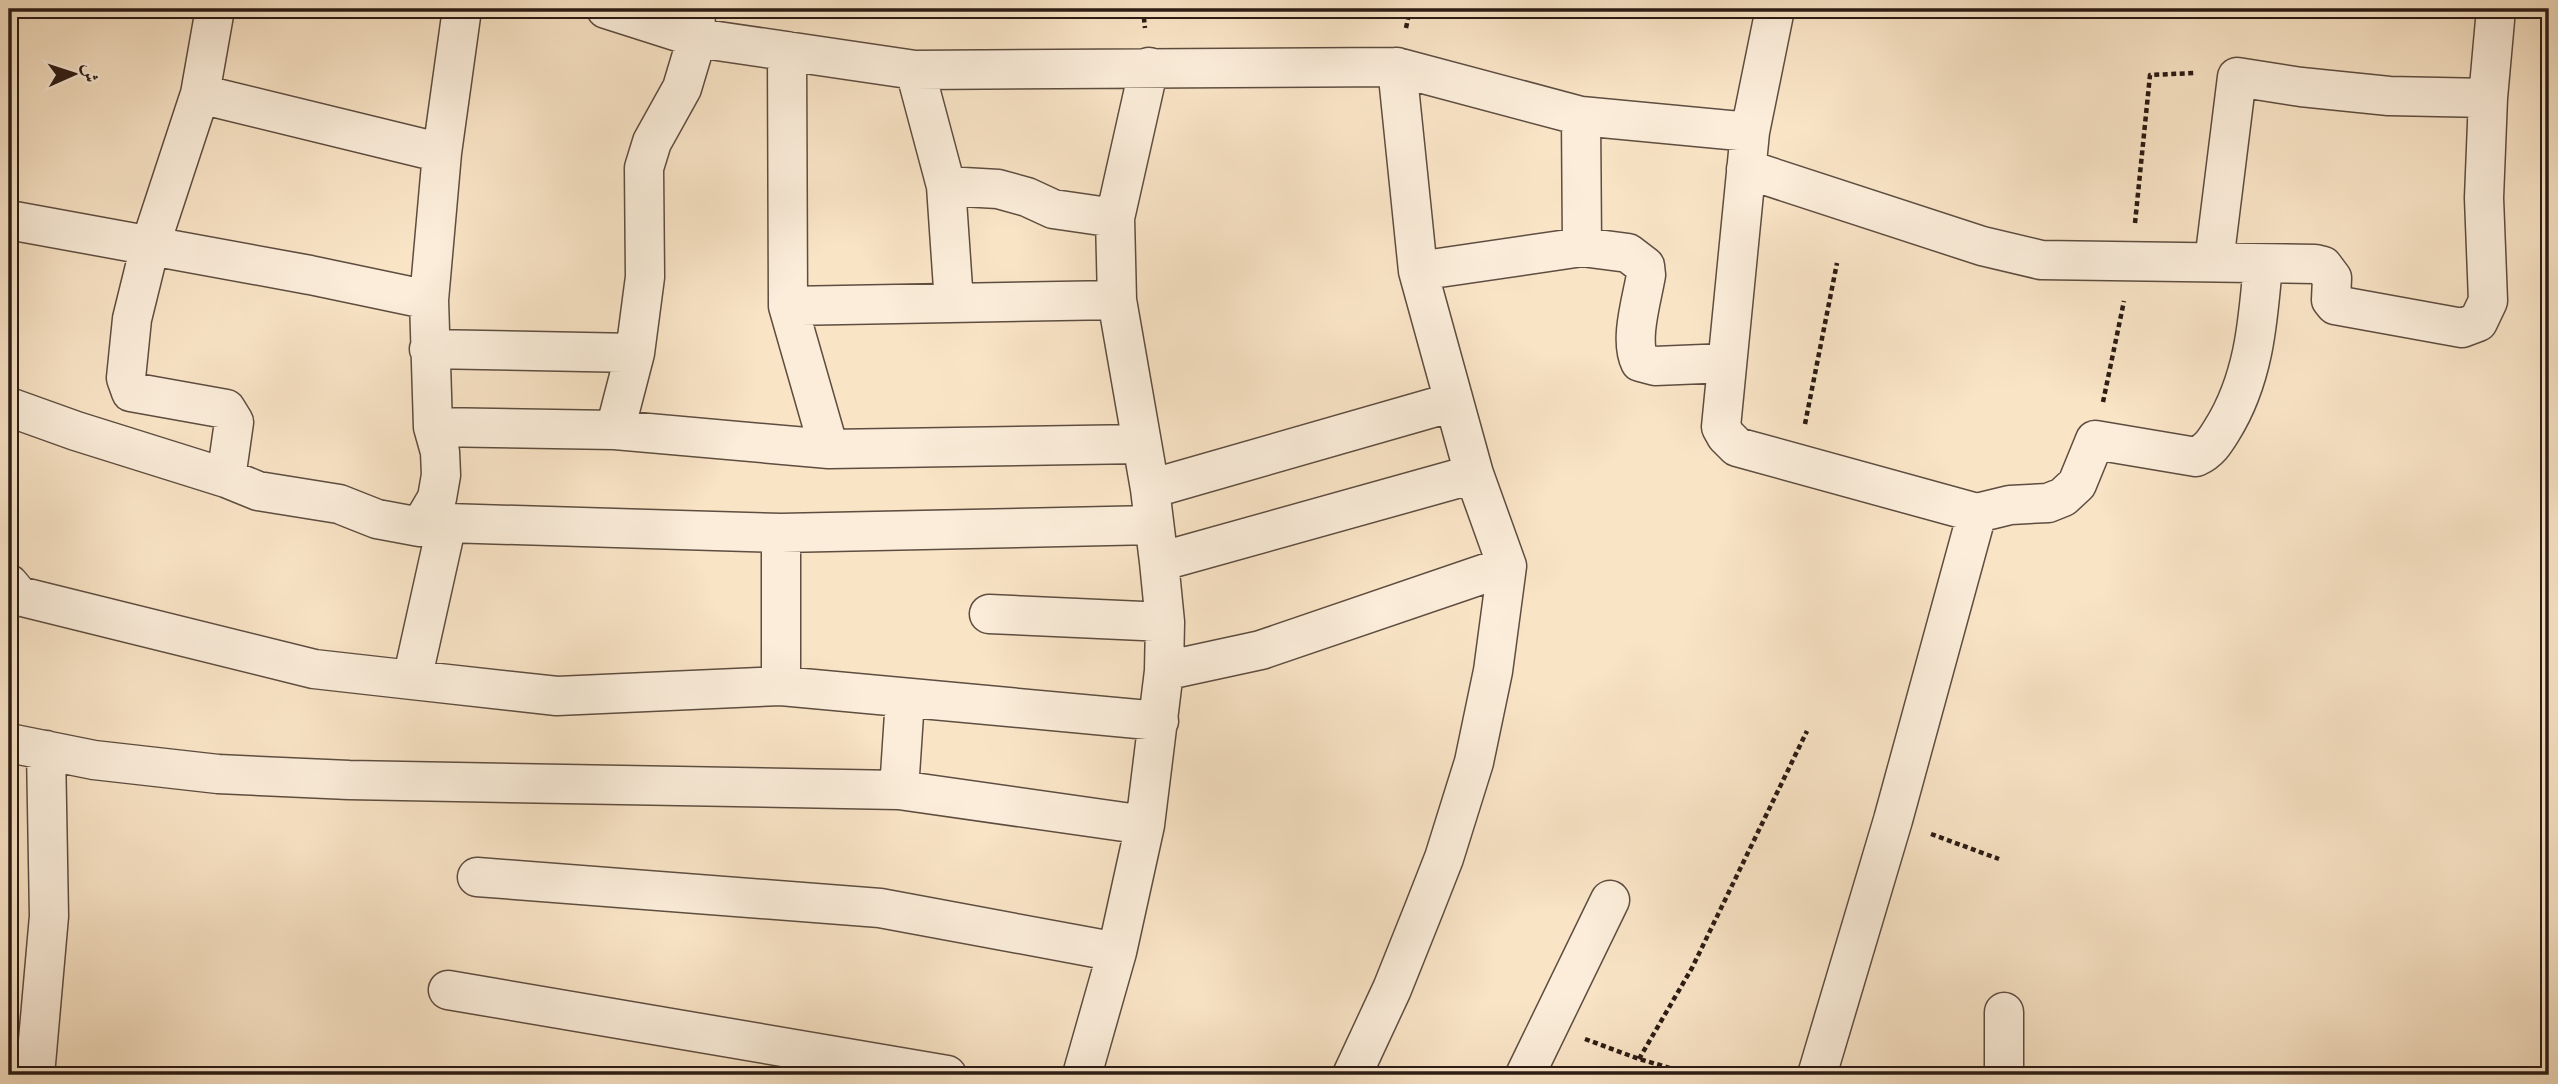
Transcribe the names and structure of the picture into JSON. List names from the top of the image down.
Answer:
{
  "north": "right"
}
